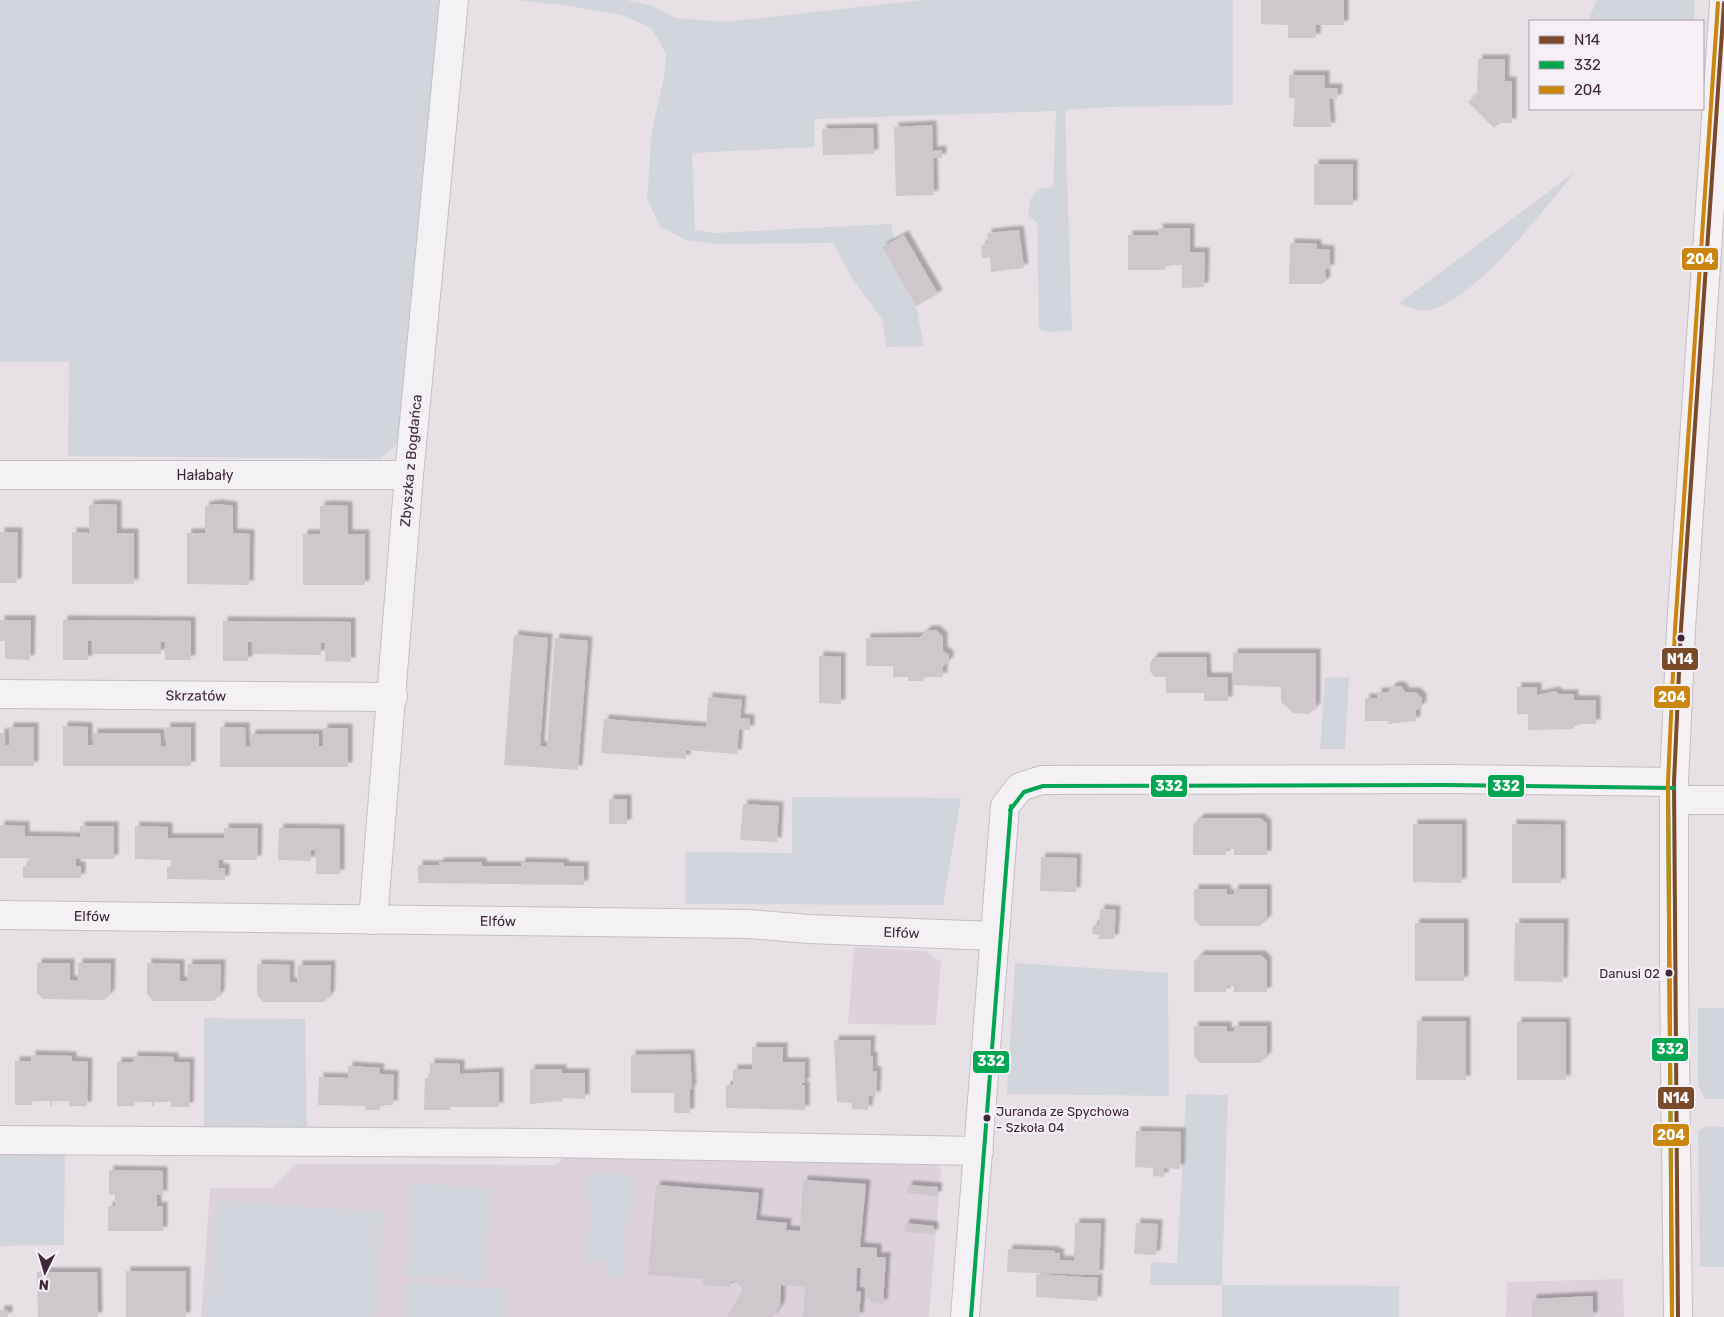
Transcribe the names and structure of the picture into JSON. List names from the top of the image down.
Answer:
{
  "streets": {
    "street": [
      "Zbyszka z Bogdańca",
      "Hałabały",
      "Skrzatów",
      "Elfów"
    ]
  },
  "crossings": [
    ["Zbyszka z Bogdańca", "Hałabały"],
    ["Zbyszka z Bogdańca", "Skrzatów"],
    ["Zbyszka z Bogdańca", "Elfów"]
  ],
  "places": ["Danusi 02", "Juranda ze Spychowa - Szkoła 04"],
  "lines": ["transit line N14", "transit line 204", "transit line 332"],
  "legend": ["N14", "332", "204"],
  "north": "bottom"
}
